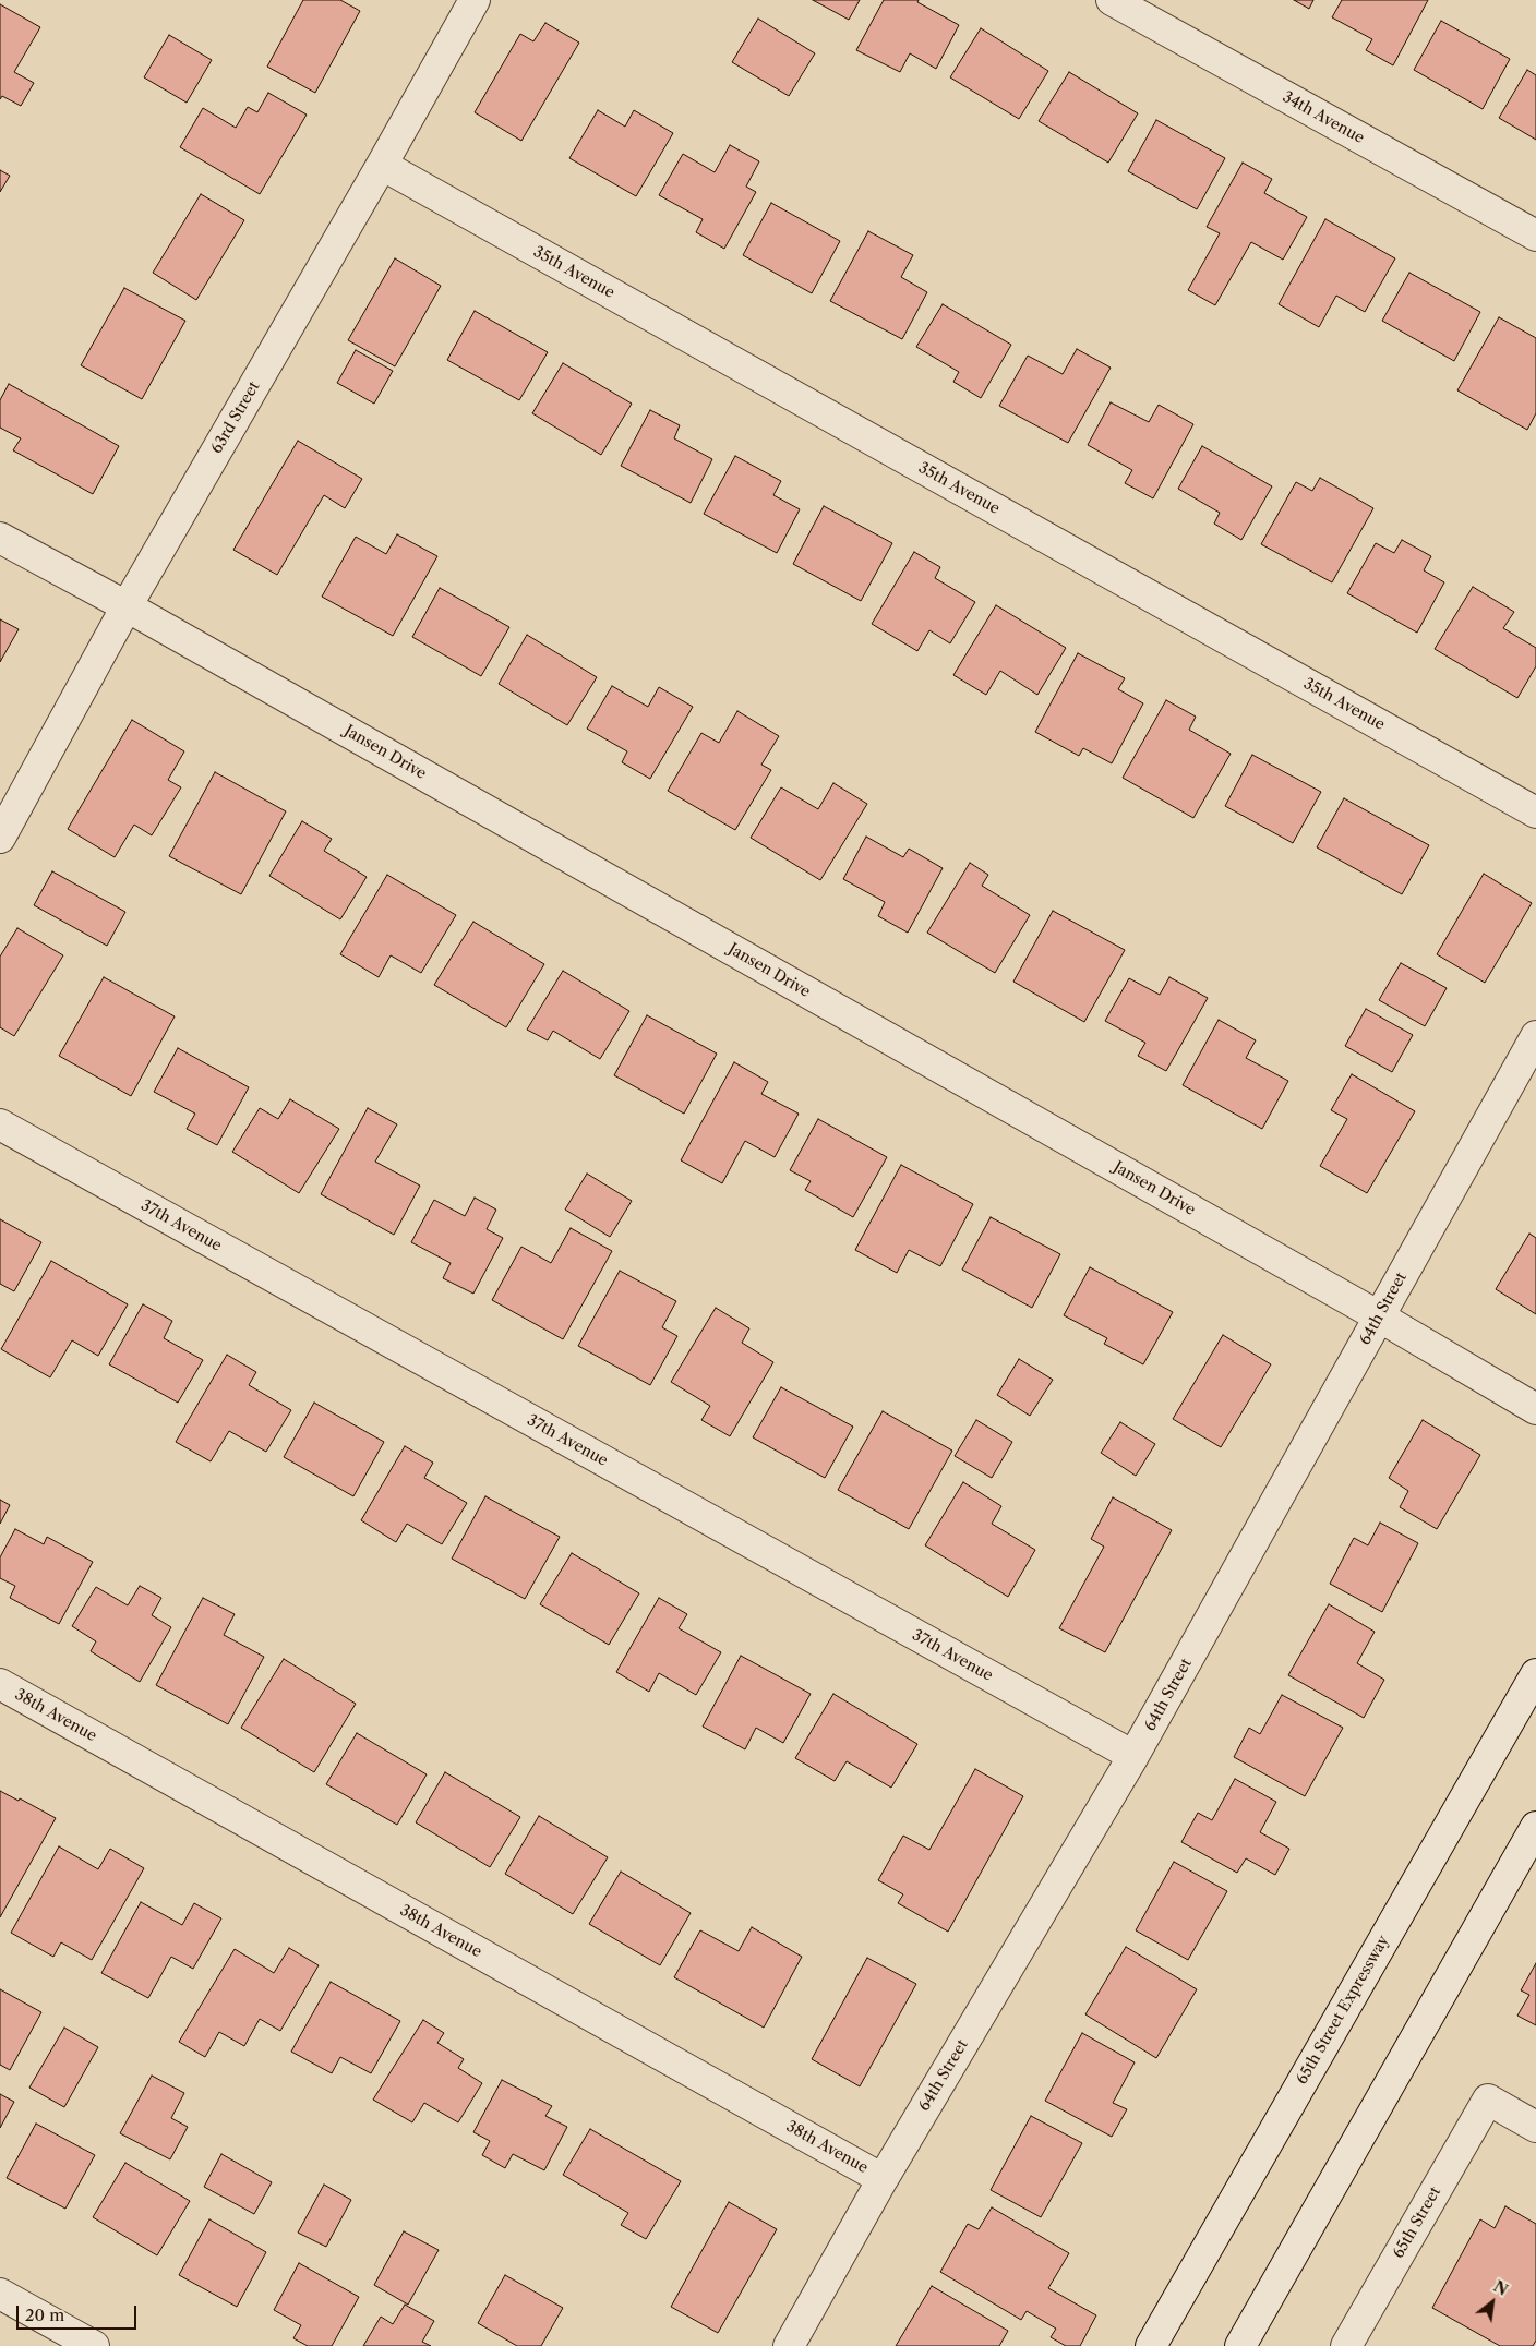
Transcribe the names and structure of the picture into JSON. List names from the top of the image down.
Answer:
{
  "streets": {
    "street": [
      "34th Avenue",
      "35th Avenue",
      "63rd Street",
      "Jansen Drive",
      "37th Avenue",
      "64th Street",
      "38th Avenue",
      "65th Street Expressway",
      "65th Street"
    ]
  },
  "crossings": [
    ["35th Avenue", "63rd Street"],
    ["63rd Street", "Jansen Drive"],
    ["Jansen Drive", "64th Street"],
    ["37th Avenue", "64th Street"],
    ["64th Street", "38th Avenue"]
  ],
  "scale_bar": "20 m",
  "north": "top right"
}
